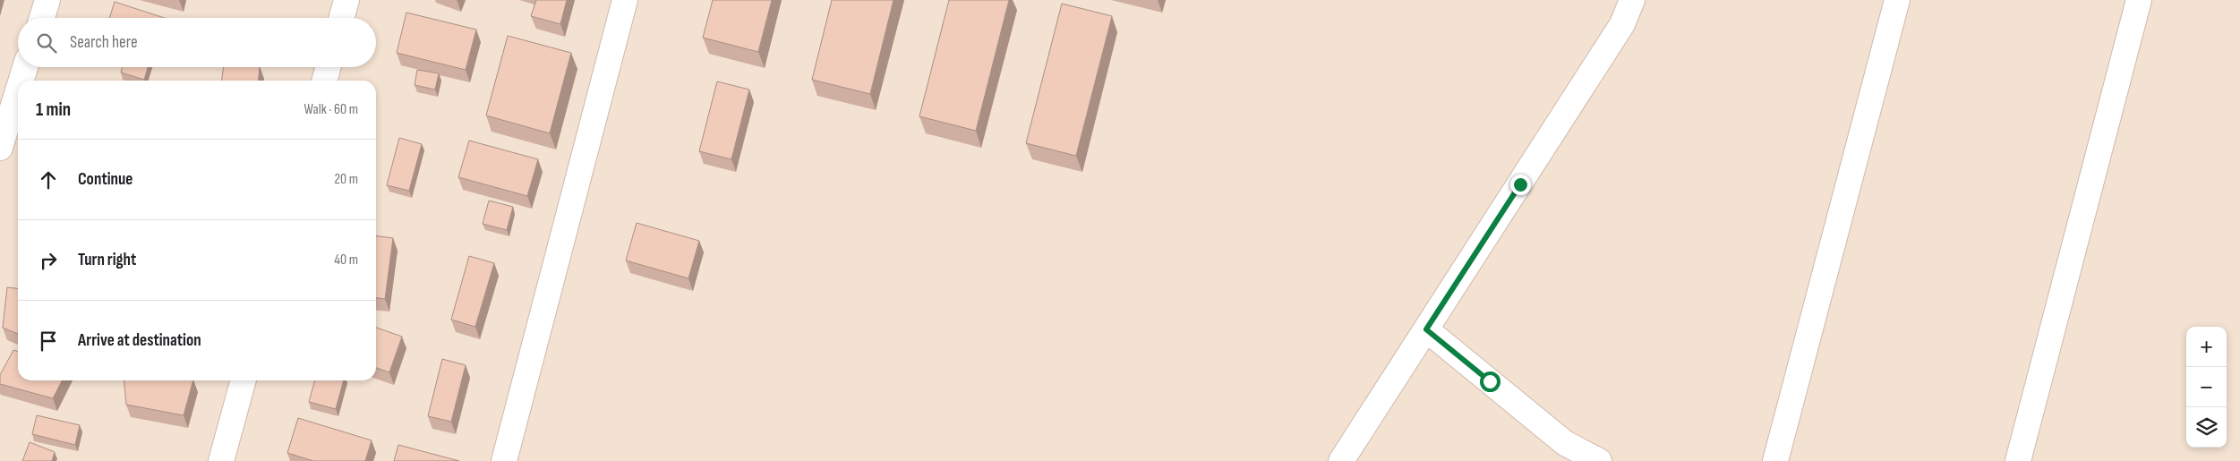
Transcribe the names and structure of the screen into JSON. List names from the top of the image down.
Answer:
{
  "page": {
    "search": "Search here",
    "heading": ["1 min", "Walk · 60 m"],
    "list": [
      ["Continue", "20 m"],
      ["Turn right", "40 m"],
      "Arrive at destination"
    ],
    "map_buttons": ["+", "−"]
  }
}
